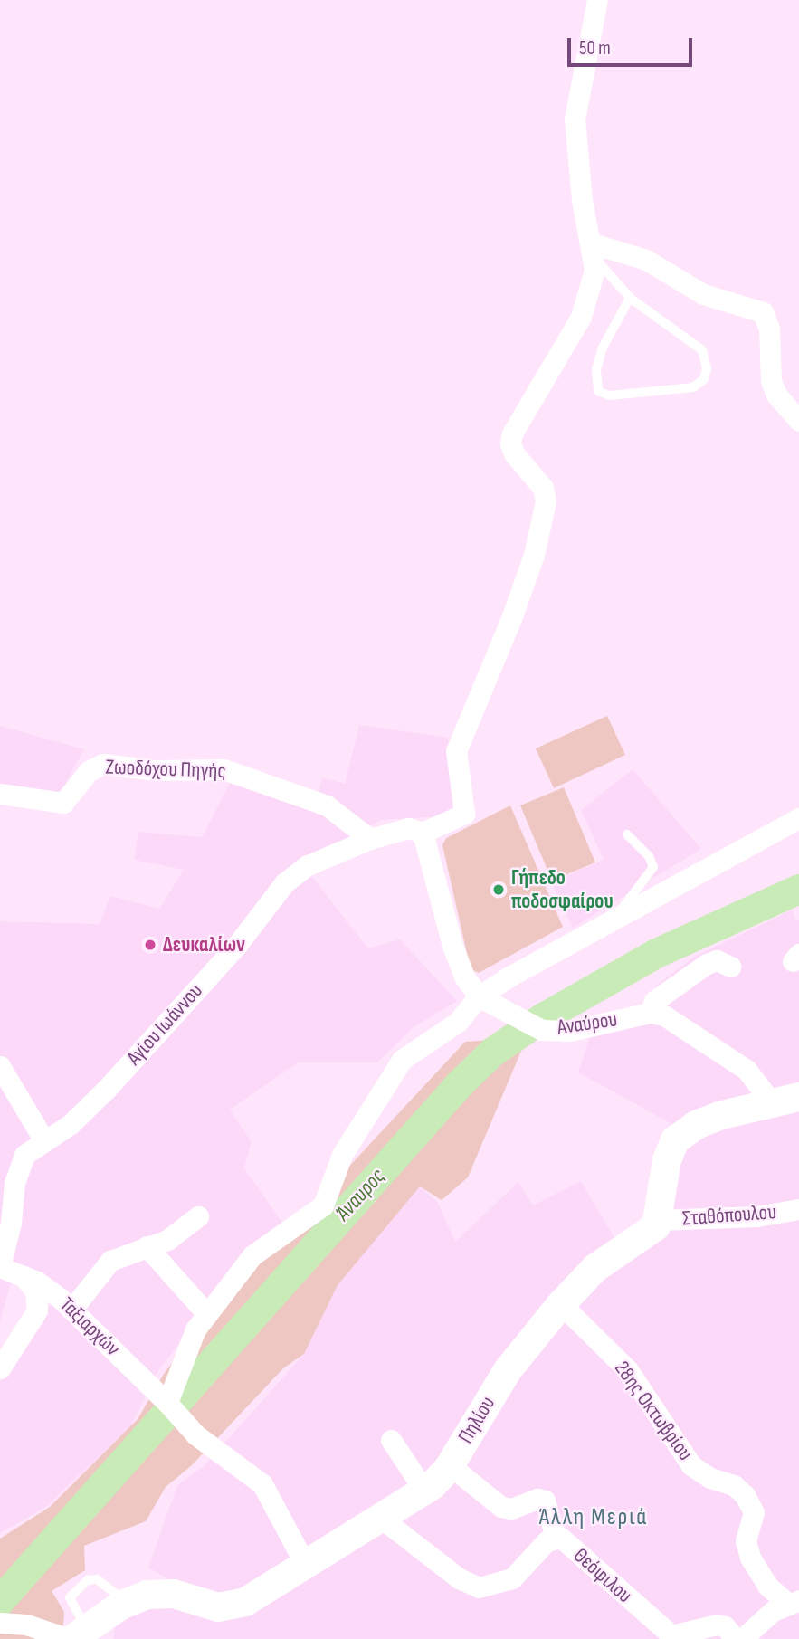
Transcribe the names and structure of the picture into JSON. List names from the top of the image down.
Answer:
{
  "streets": {
    "main road": ["Πηλίου"],
    "street": [
      "Ζωοδόχου Πηγής",
      "Αναύρου",
      "Αγίου Ιωάννου",
      "Σταθόπουλου",
      "Ταξιαρχών",
      "28ης Οκτωβρίου",
      "Θεόφιλου"
    ]
  },
  "crossings": [
    ["Ζωοδόχου Πηγής", "Αγίου Ιωάννου"],
    ["Αναύρου", "Αγίου Ιωάννου"],
    ["Αγίου Ιωάννου", "Ταξιαρχών"],
    ["Σταθόπουλου", "Πηλίου"],
    ["Ταξιαρχών", "Πηλίου"],
    ["28ης Οκτωβρίου", "Πηλίου"],
    ["Πηλίου", "Θεόφιλου"]
  ],
  "districts": ["Άλλη Μεριά"],
  "water": ["Άναυρος"],
  "places": ["Γήπεδο ποδοσφαίρου", "Δευκαλίων"],
  "scale_bar": "50 m"
}
